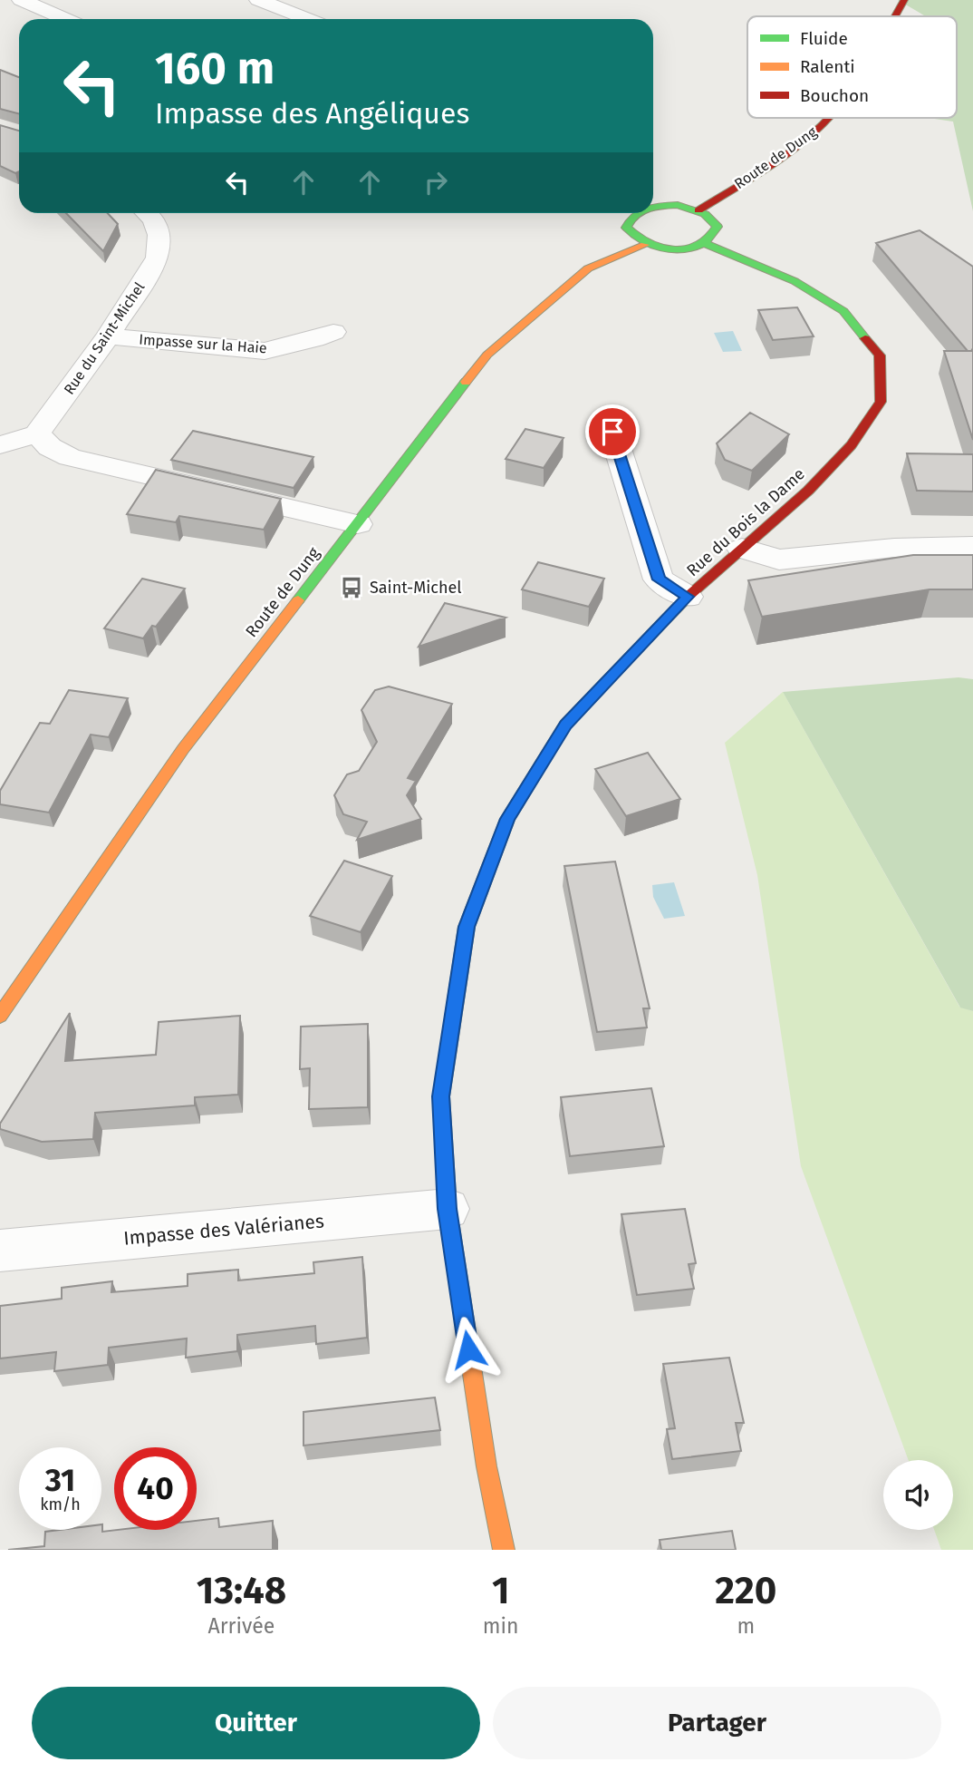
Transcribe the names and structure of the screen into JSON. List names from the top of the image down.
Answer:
{
  "streets": {
    "street": [
      "Route de Dung",
      "Rue du Saint-Michel",
      "Impasse sur la Haie",
      "Rue du Bois la Dame",
      "Impasse des Valérianes"
    ]
  },
  "crossings": [
    ["Rue du Saint-Michel", "Impasse sur la Haie"],
    ["Rue du Bois la Dame", "Impasse des Valérianes"]
  ],
  "places": {
    "bus stop": ["Saint-Michel"]
  },
  "legend": ["Fluide", "Ralenti", "Bouchon"],
  "page": {
    "turn": ["160 m", "Impasse des Angéliques"],
    "speed": "31 km/h",
    "limit": "40",
    "eta": [
      "13:48",
      "Arrivée",
      "1",
      "min",
      "220",
      "m"
    ],
    "buttons": ["Quitter", "Partager"]
  }
}
